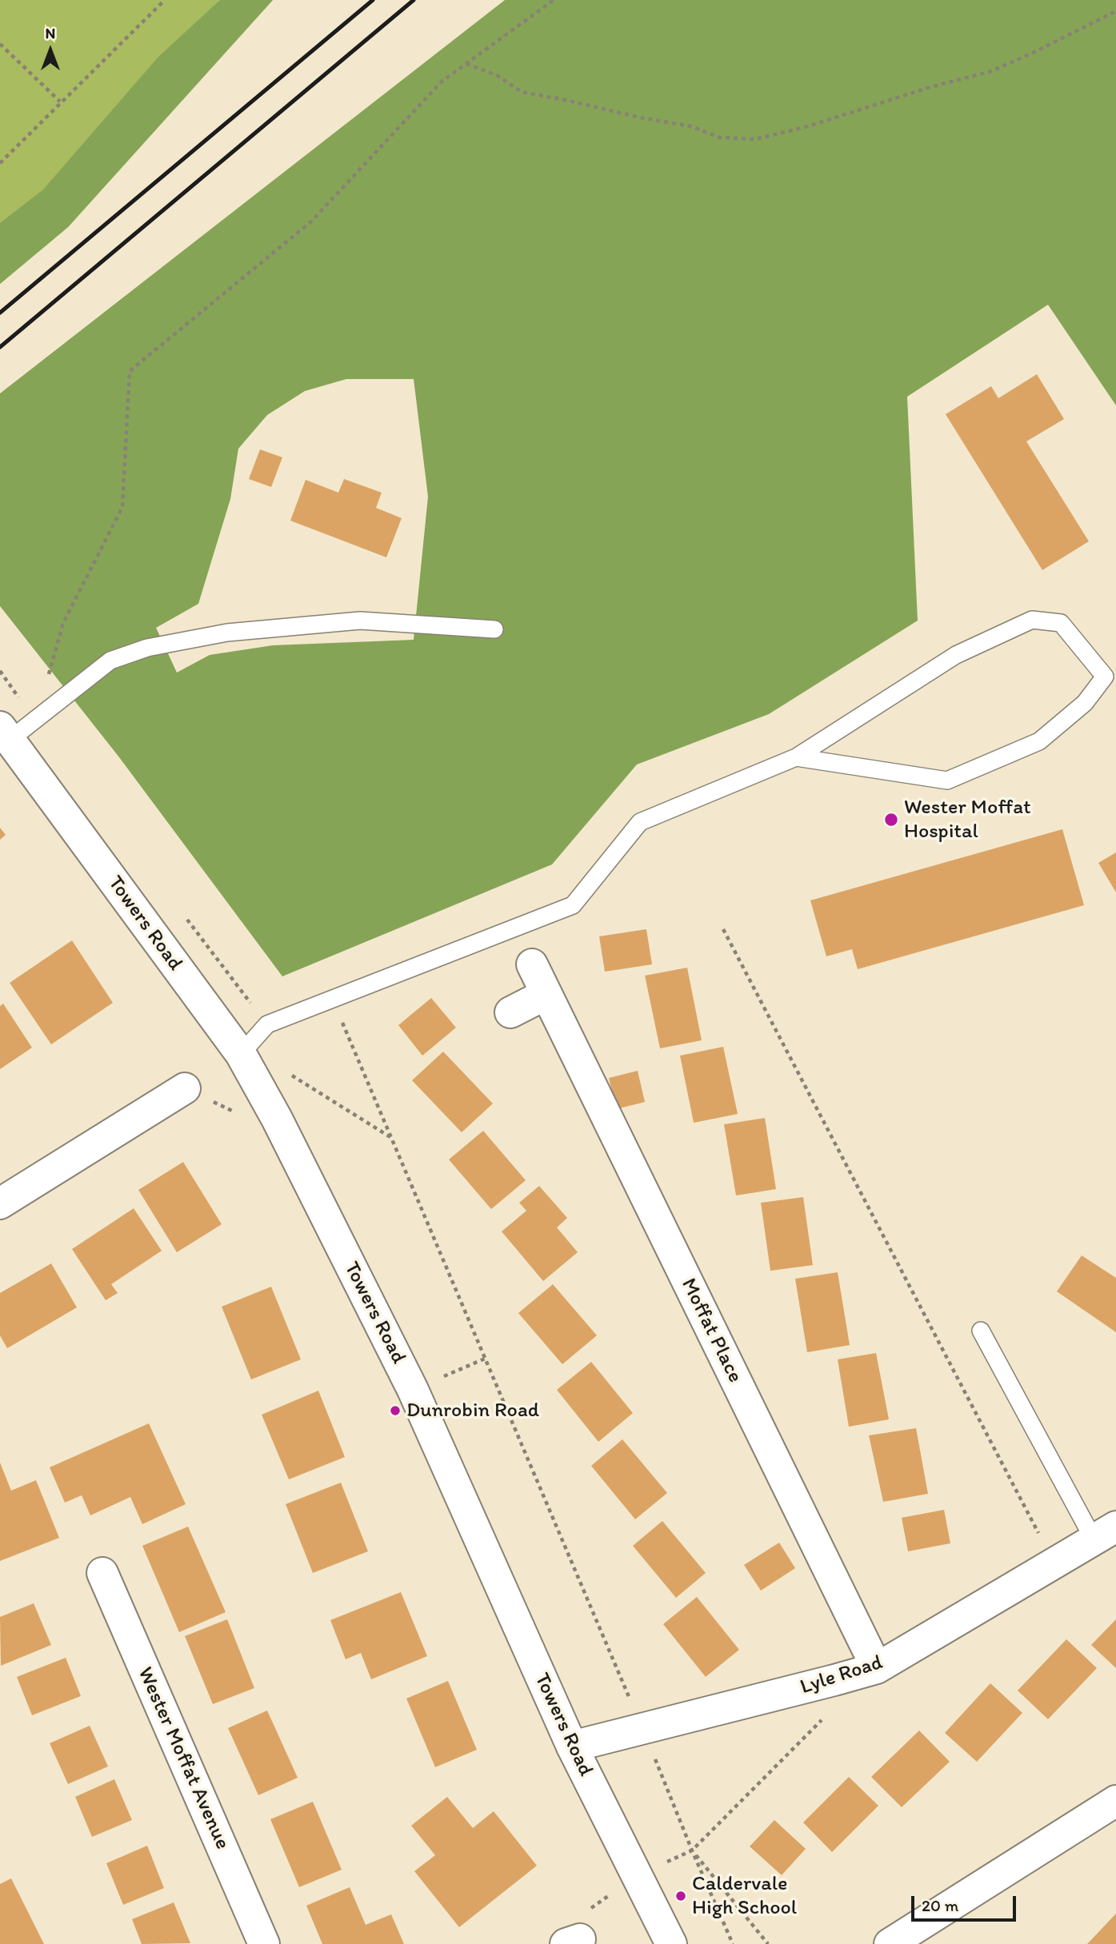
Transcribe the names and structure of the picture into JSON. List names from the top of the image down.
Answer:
{
  "streets": {
    "street": [
      "Towers Road",
      "Moffat Place",
      "Lyle Road",
      "Wester Moffat Avenue"
    ]
  },
  "crossings": [
    ["Towers Road", "Lyle Road"],
    ["Moffat Place", "Lyle Road"]
  ],
  "places": ["Wester Moffat Hospital", "Dunrobin Road", "Caldervale High School"],
  "scale_bar": "20 m",
  "north": "top"
}
